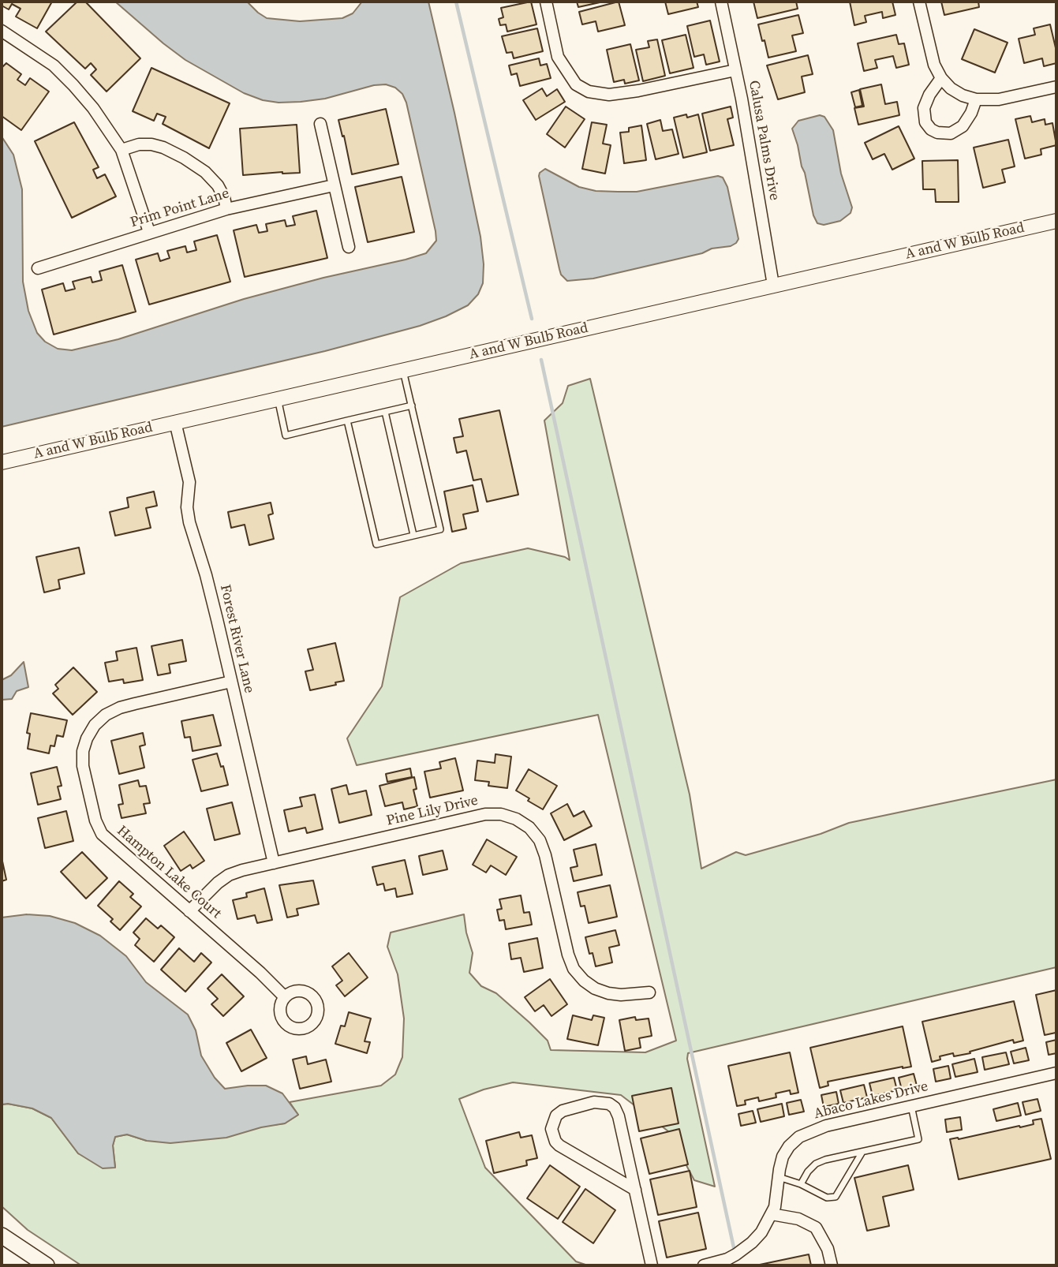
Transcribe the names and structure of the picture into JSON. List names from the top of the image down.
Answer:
{
  "streets": {
    "street": [
      "Calusa Palms Drive",
      "Prim Point Lane",
      "A and W Bulb Road",
      "Forest River Lane",
      "Pine Lily Drive",
      "Hampton Lake Court",
      "Abaco Lakes Drive"
    ]
  },
  "crossings": [
    ["Calusa Palms Drive", "A and W Bulb Road"],
    ["A and W Bulb Road", "Forest River Lane"],
    ["Forest River Lane", "Pine Lily Drive"],
    ["Forest River Lane", "Hampton Lake Court"],
    ["Pine Lily Drive", "Hampton Lake Court"]
  ]
}
